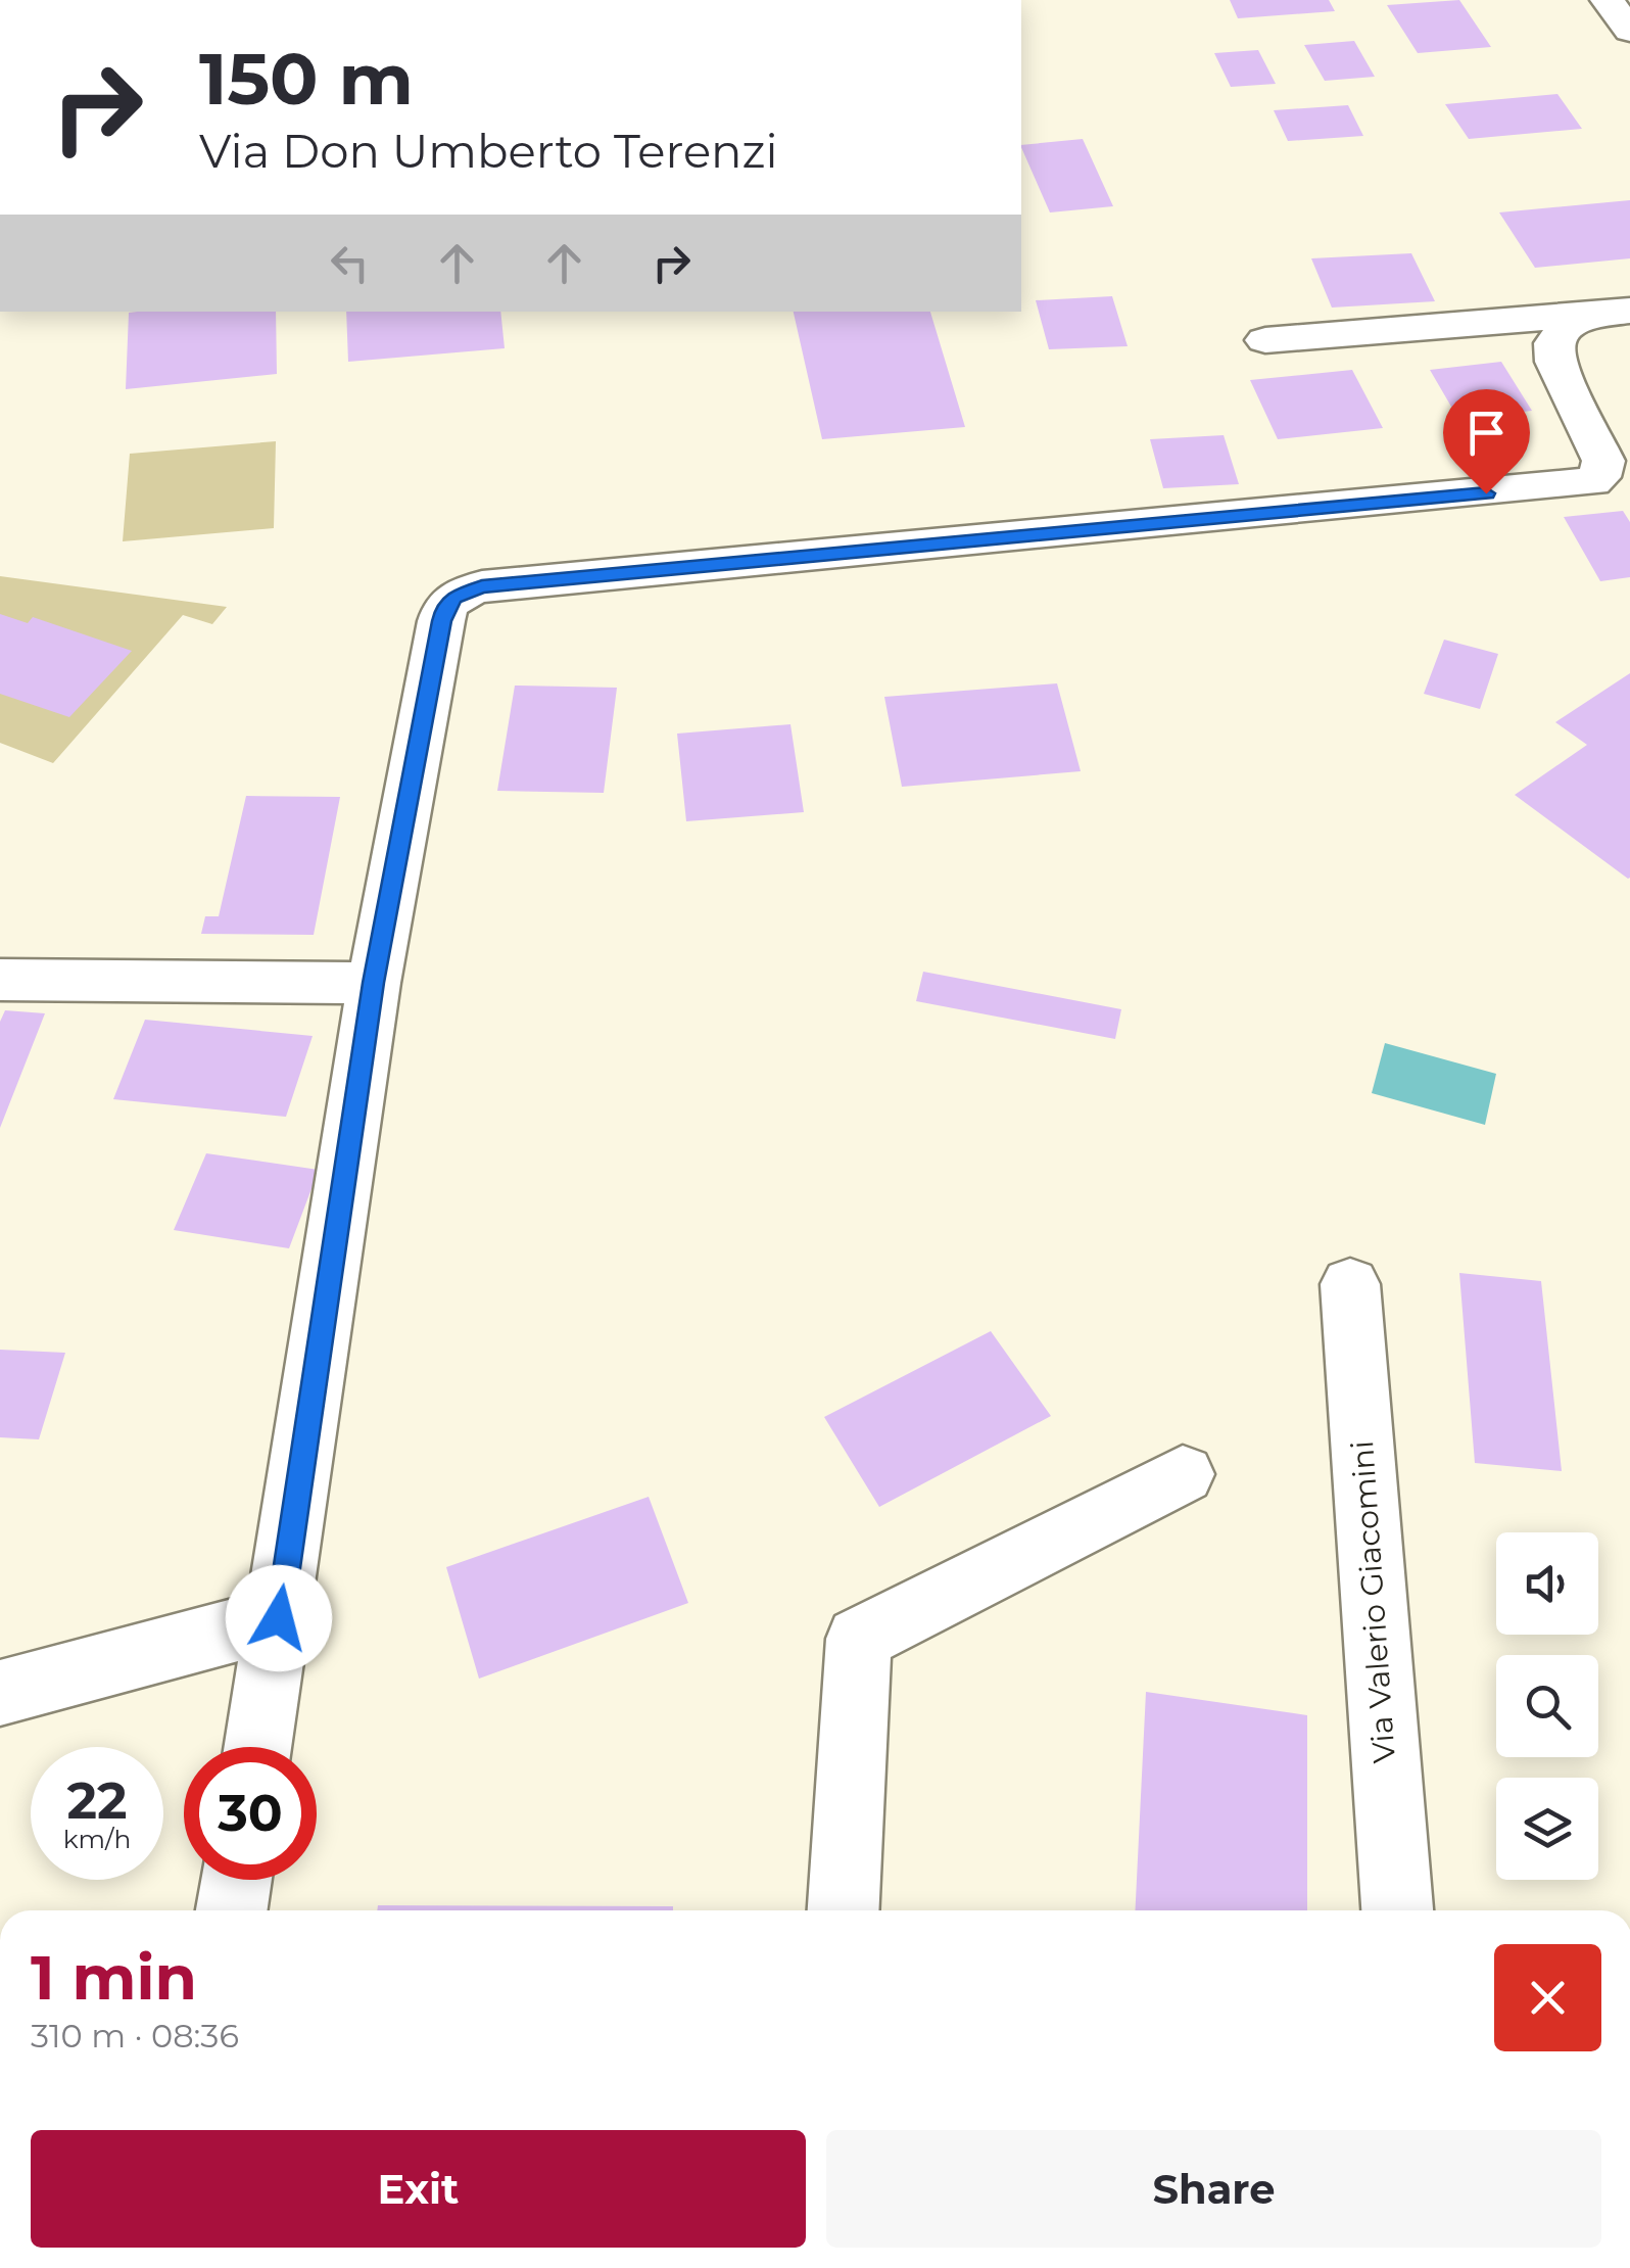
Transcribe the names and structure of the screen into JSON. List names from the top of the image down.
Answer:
{
  "streets": {
    "street": ["Via Valerio Giacomini"]
  },
  "page": {
    "turn": ["150 m", "Via Don Umberto Terenzi"],
    "speed": "22 km/h",
    "limit": "30",
    "heading": ["1 min", "310 m · 08:36"],
    "buttons": ["Exit", "Share"]
  }
}
